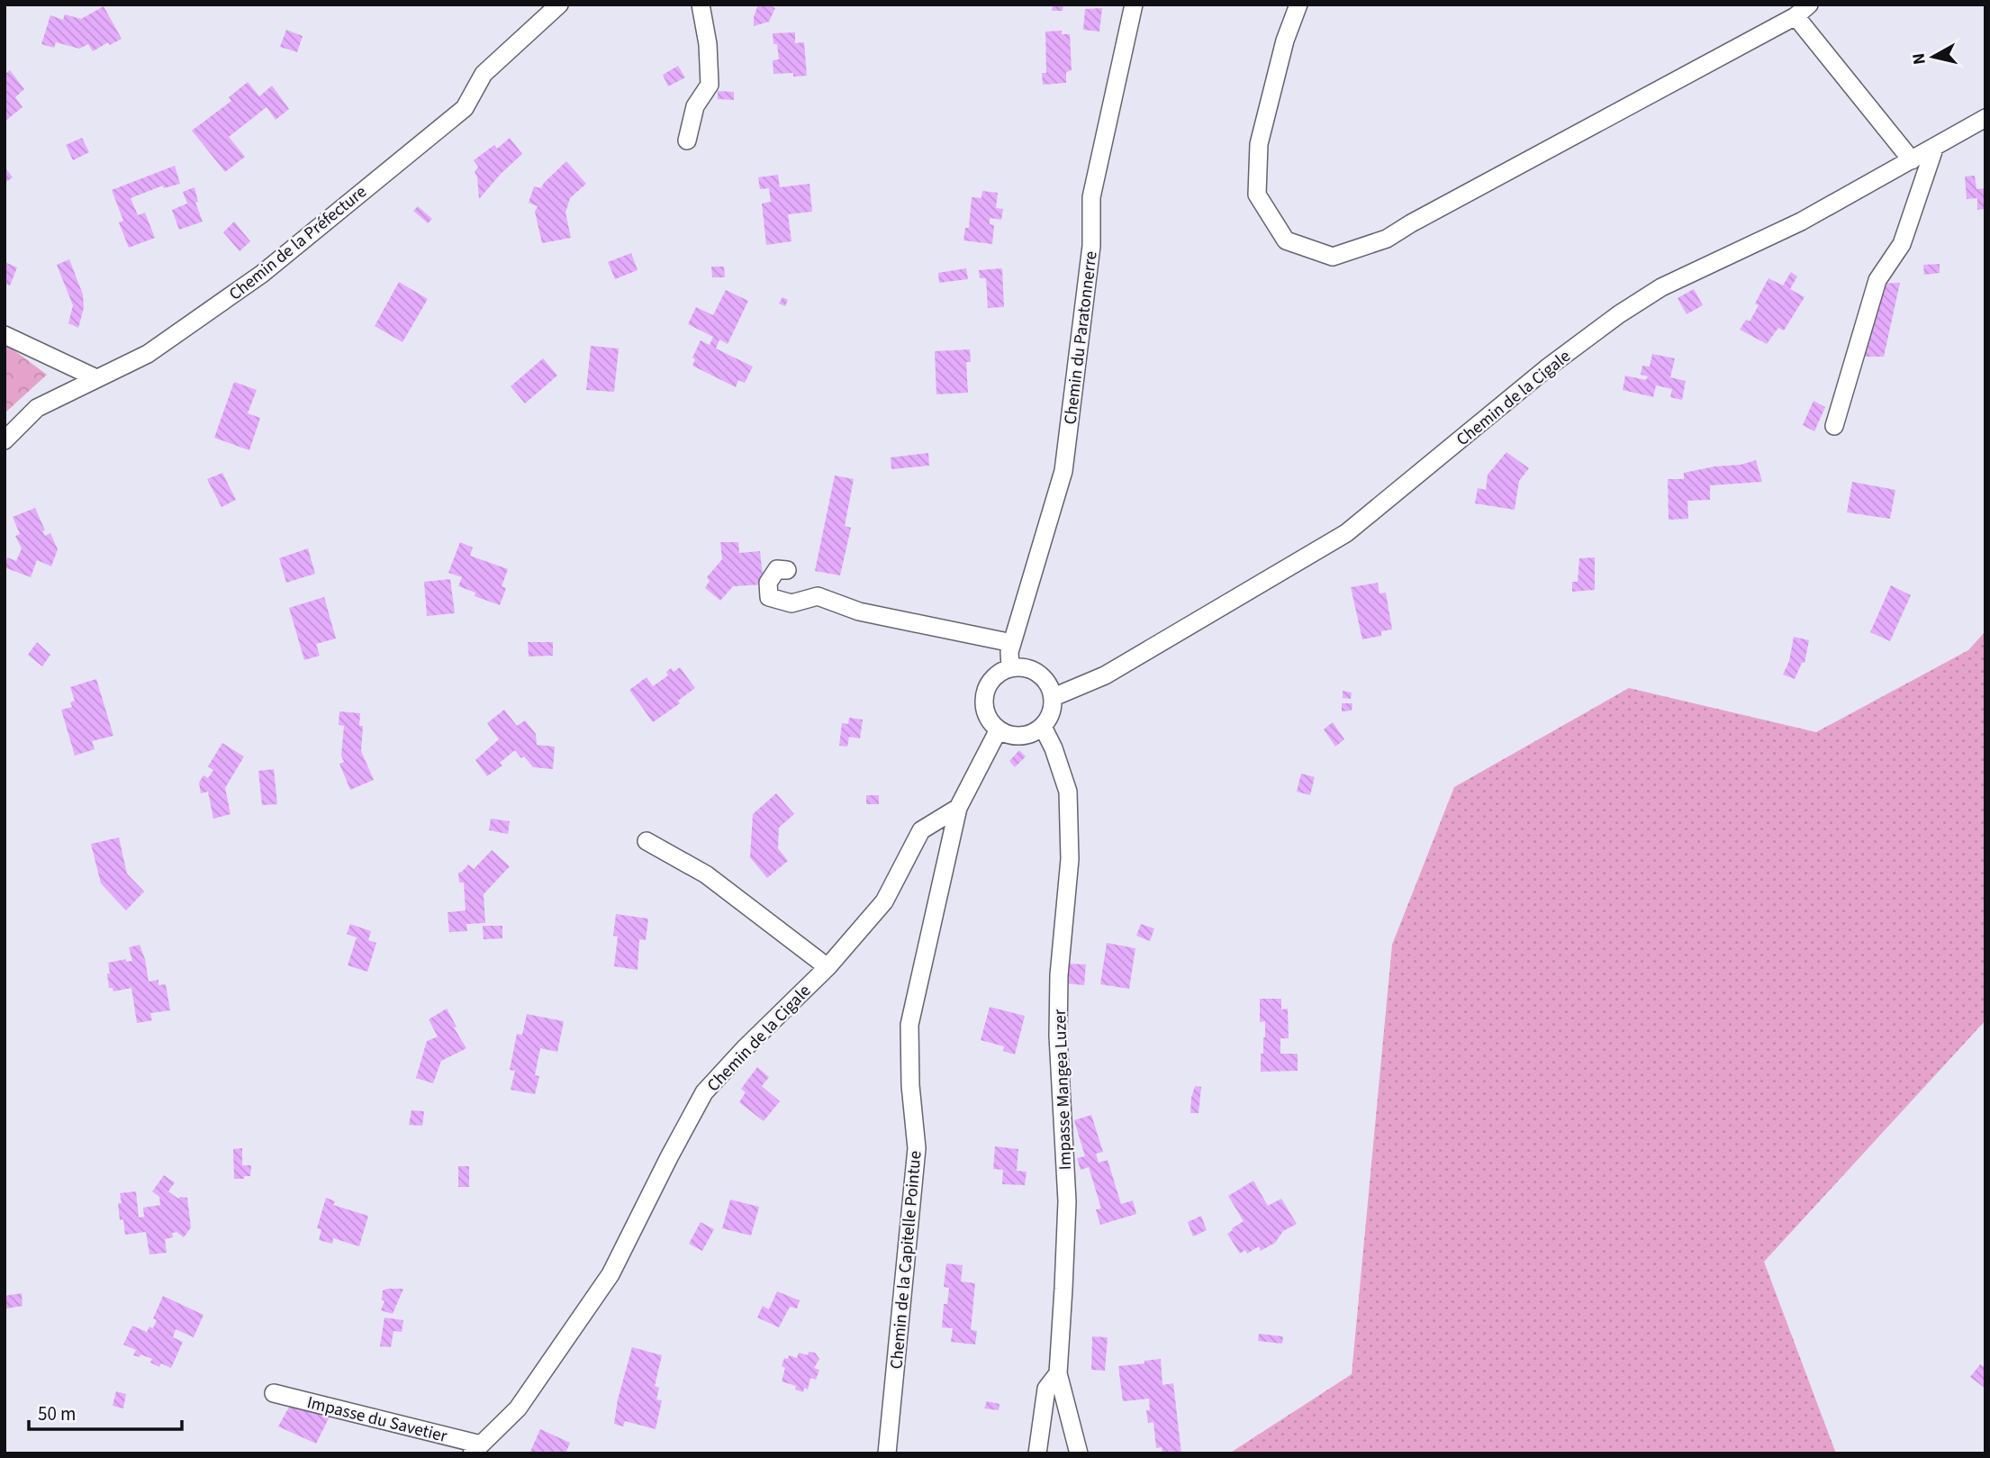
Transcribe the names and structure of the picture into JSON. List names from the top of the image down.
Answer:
{
  "streets": {
    "street": [
      "Chemin de la Préfecture",
      "Chemin du Paratonnerre",
      "Chemin de la Cigale",
      "Impasse Mangea Luzer",
      "Chemin de la Capitelle Pointue",
      "Impasse du Savetier"
    ]
  },
  "crossings": [
    ["Chemin du Paratonnerre", "Chemin de la Cigale"],
    ["Chemin du Paratonnerre", "Impasse Mangea Luzer"],
    ["Chemin de la Cigale", "Impasse Mangea Luzer"],
    ["Chemin de la Cigale", "Chemin de la Capitelle Pointue"],
    ["Chemin de la Cigale", "Impasse du Savetier"]
  ],
  "scale_bar": "50 m",
  "north": "left"
}
